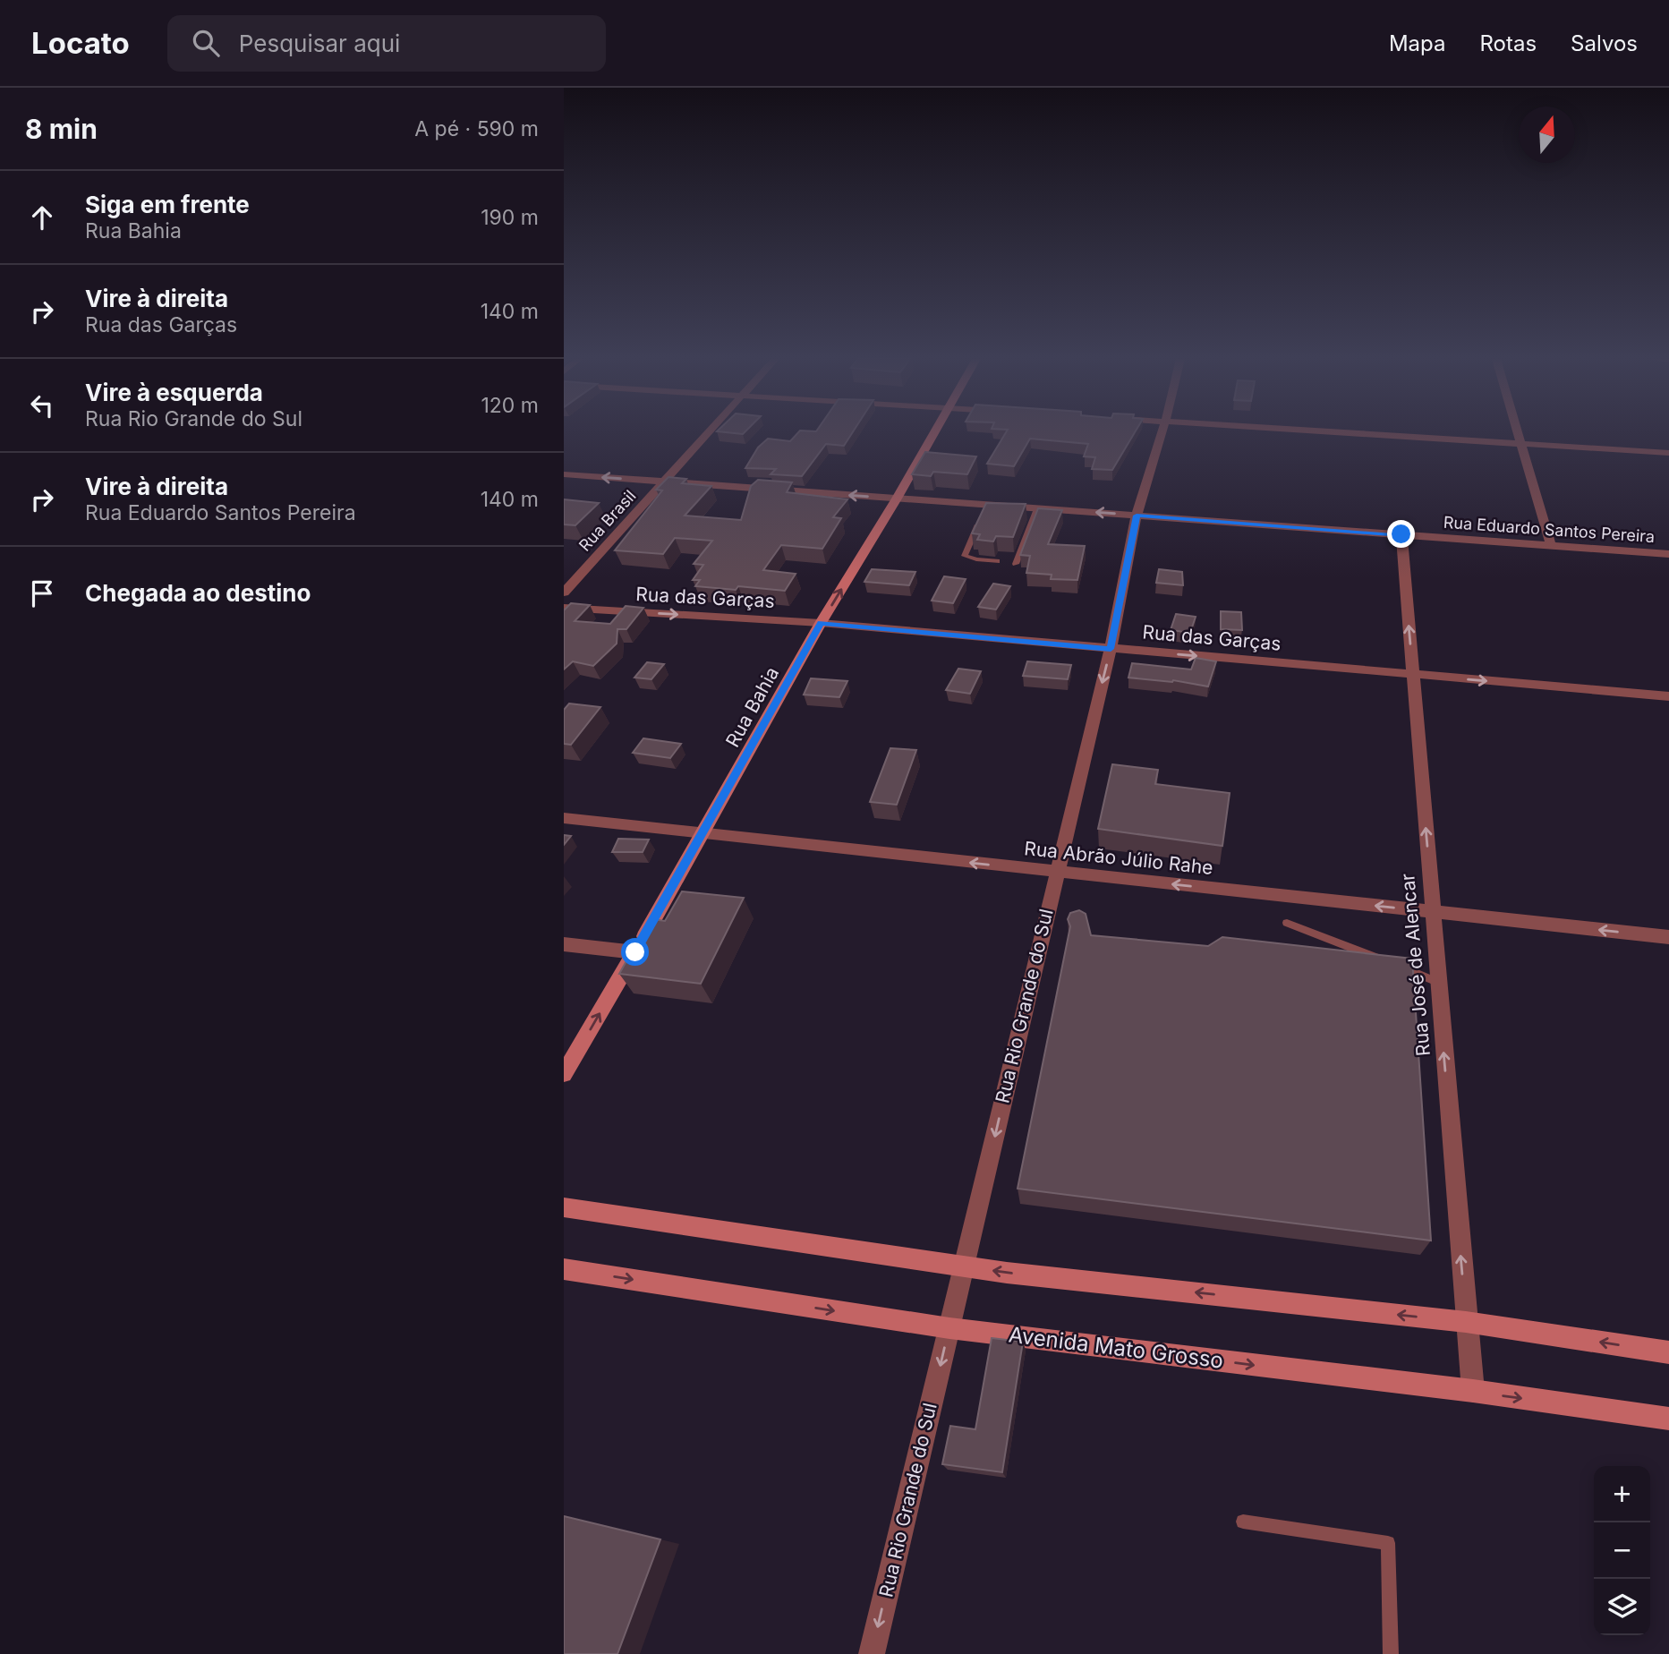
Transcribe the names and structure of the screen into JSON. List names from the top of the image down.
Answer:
{
  "streets": {
    "main road": ["Rua Bahia", "Avenida Mato Grosso"],
    "street": [
      "Rua Brasil",
      "Rua Eduardo Santos Pereira",
      "Rua das Garças",
      "Rua Abrão Júlio Rahe",
      "Rua José de Alencar",
      "Rua Rio Grande do Sul"
    ]
  },
  "crossings": [
    ["Rua Brasil", "Rua Eduardo Santos Pereira"],
    ["Rua Eduardo Santos Pereira", "Rua Bahia"],
    ["Rua Eduardo Santos Pereira", "Rua José de Alencar"],
    ["Rua Eduardo Santos Pereira", "Rua Rio Grande do Sul"],
    ["Rua das Garças", "Rua Bahia"],
    ["Rua das Garças", "Rua José de Alencar"],
    ["Rua das Garças", "Rua Rio Grande do Sul"],
    ["Rua Bahia", "Rua Abrão Júlio Rahe"],
    ["Rua Abrão Júlio Rahe", "Rua José de Alencar"],
    ["Rua Abrão Júlio Rahe", "Rua Rio Grande do Sul"],
    ["Rua José de Alencar", "Avenida Mato Grosso"],
    ["Rua Rio Grande do Sul", "Avenida Mato Grosso"]
  ],
  "one_way": [
    "Rua Eduardo Santos Pereira",
    "Rua das Garças",
    "Rua Bahia",
    "Rua Abrão Júlio Rahe",
    "Rua José de Alencar",
    "Rua Rio Grande do Sul"
  ],
  "north": "top",
  "page": {
    "header": "Locato",
    "search": "Pesquisar aqui",
    "nav": ["Mapa", "Rotas", "Salvos"],
    "heading": ["8 min", "A pé · 590 m"],
    "list": [
      ["Siga em frente", "Rua Bahia", "190 m"],
      ["Vire à direita", "Rua das Garças", "140 m"],
      ["Vire à esquerda", "Rua Rio Grande do Sul", "120 m"],
      ["Vire à direita", "Rua Eduardo Santos Pereira", "140 m"],
      "Chegada ao destino"
    ],
    "map_buttons": ["+", "−"]
  }
}
